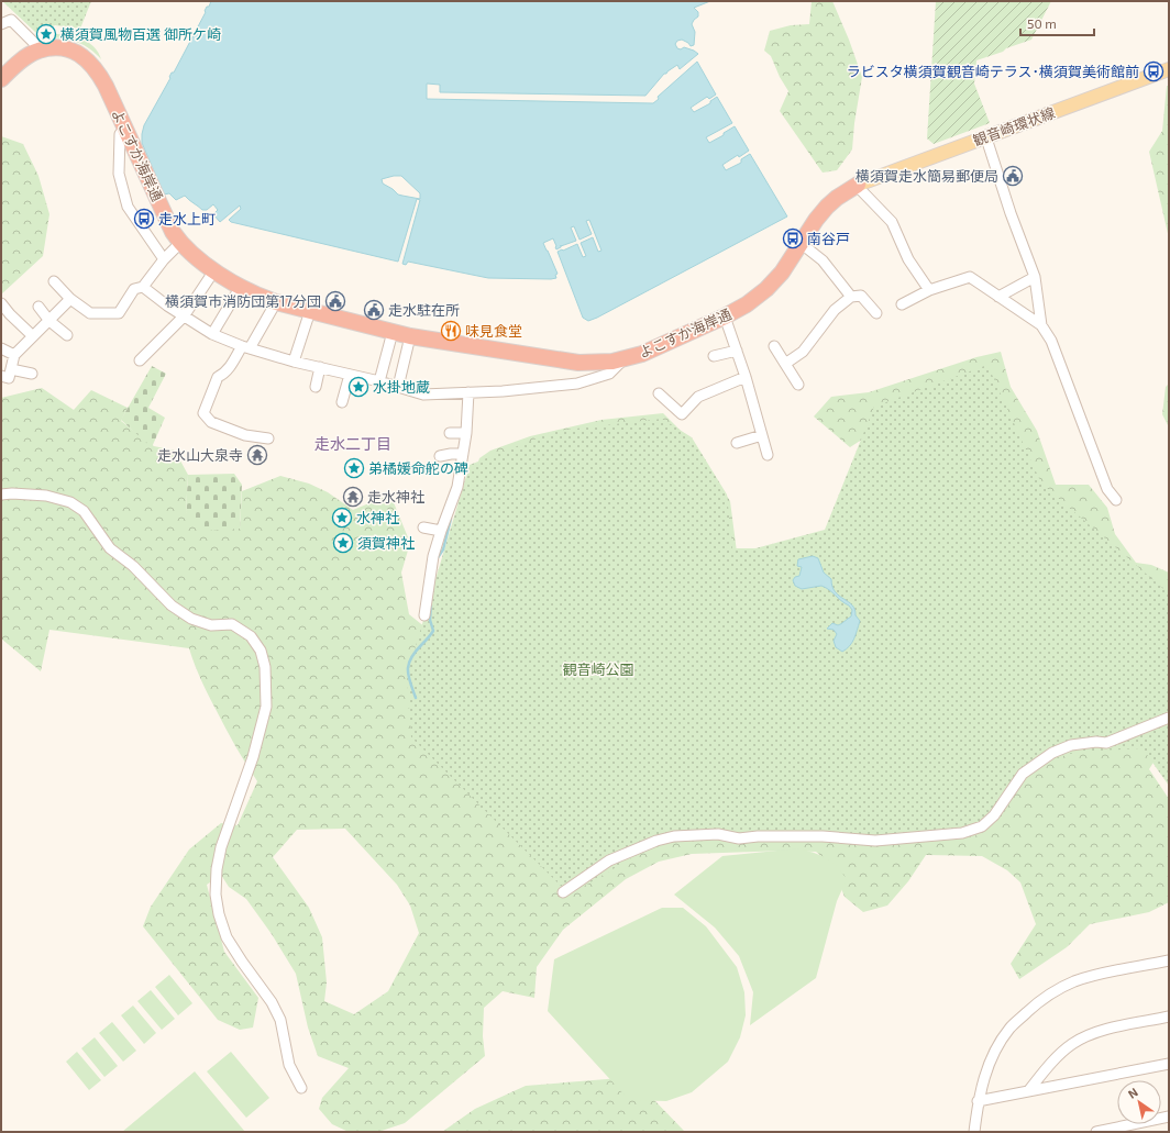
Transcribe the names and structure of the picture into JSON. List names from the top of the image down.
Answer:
{
  "streets": {
    "highway": ["よこすか海岸通"],
    "main road": ["観音崎環状線"]
  },
  "crossings": [
    ["観音崎環状線", "よこすか海岸通"]
  ],
  "districts": ["走水二丁目"],
  "parks": ["観音崎公園"],
  "places": {
    "place": [
      "横須賀風物百選 御所ケ崎",
      "水掛地蔵",
      "弟橘媛命舵の碑",
      "水神社",
      "須賀神社"
    ],
    "bus stop": ["ラビスタ横須賀観音崎テラス･横須賀美術館前", "走水上町", "南谷戸"],
    "public building": ["横須賀走水簡易郵便局", "横須賀市消防団第17分団", "走水駐在所"],
    "restaurant": ["味見食堂"],
    "temple": ["走水山大泉寺", "走水神社"]
  },
  "scale_bar": "50 m",
  "north": "top left"
}
